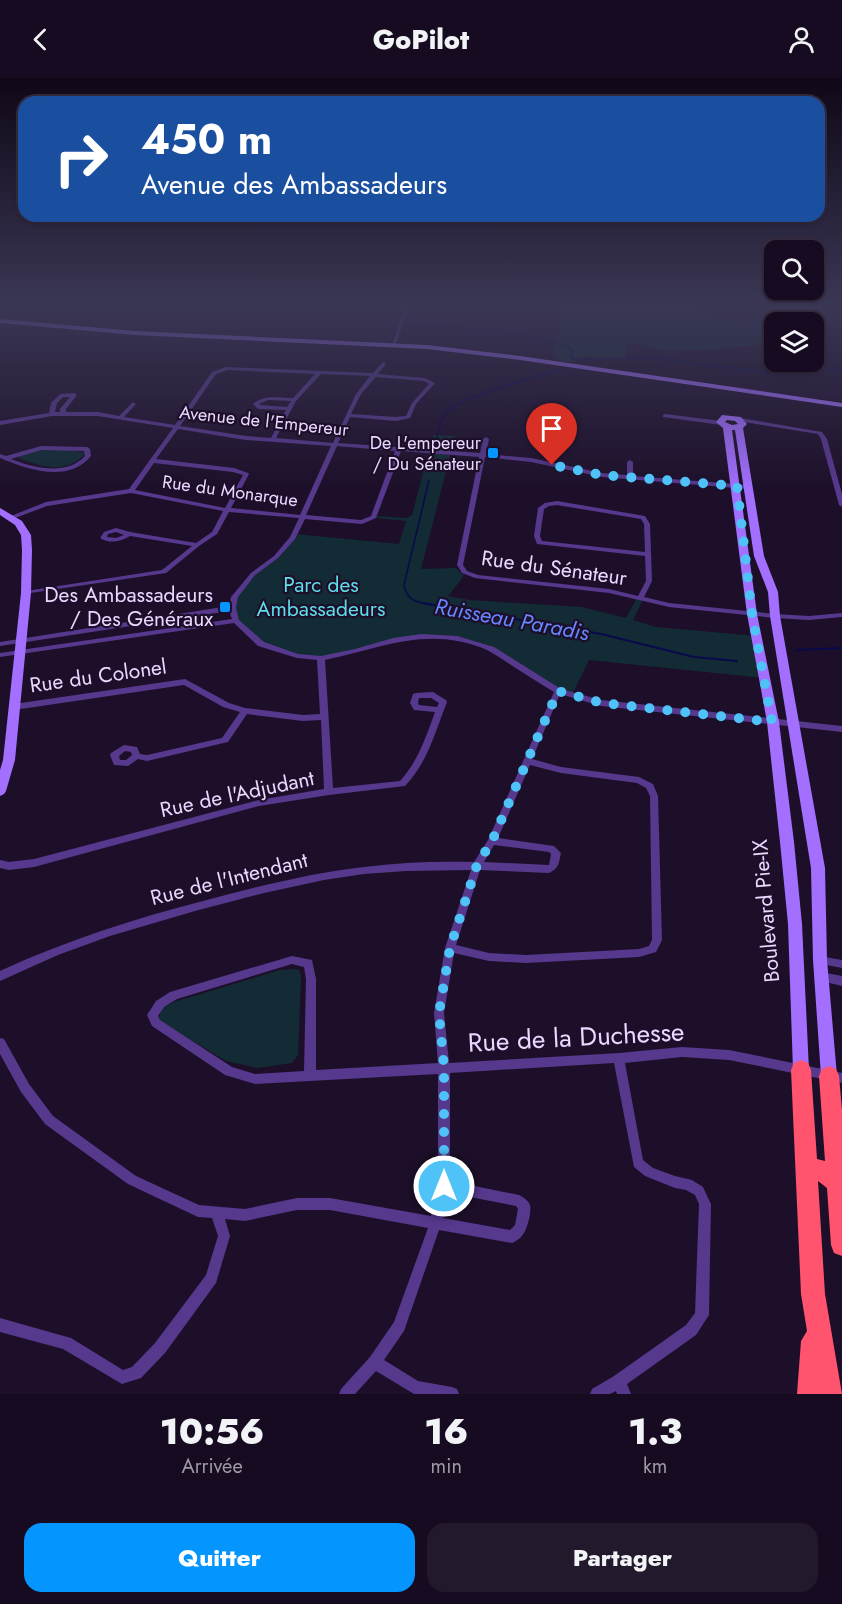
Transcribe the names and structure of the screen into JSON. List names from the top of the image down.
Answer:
{
  "streets": {
    "highway": ["Boulevard Pie-IX"],
    "street": [
      "Avenue de l'Empereur",
      "Rue du Monarque",
      "Rue du Sénateur",
      "Rue du Colonel",
      "Rue de l'Adjudant",
      "Rue de l'Intendant",
      "Rue de la Duchesse"
    ]
  },
  "crossings": [
    ["Avenue de l'Empereur", "Rue du Monarque"],
    ["Avenue de l'Empereur", "Rue du Sénateur"],
    ["Avenue de l'Empereur", "Boulevard Pie-IX"],
    ["Rue du Sénateur", "Boulevard Pie-IX"],
    ["Boulevard Pie-IX", "Rue de la Duchesse"]
  ],
  "water": ["Ruisseau Paradis"],
  "parks": ["Parc des Ambassadeurs"],
  "places": {
    "transit": ["De L'empereur / Du Sénateur", "Des Ambassadeurs / Des Généraux"]
  },
  "page": {
    "header": "GoPilot",
    "turn": ["450 m", "Avenue des Ambassadeurs"],
    "eta": [
      "10:56",
      "Arrivée",
      "16",
      "min",
      "1.3",
      "km"
    ],
    "buttons": ["Quitter", "Partager"]
  }
}
